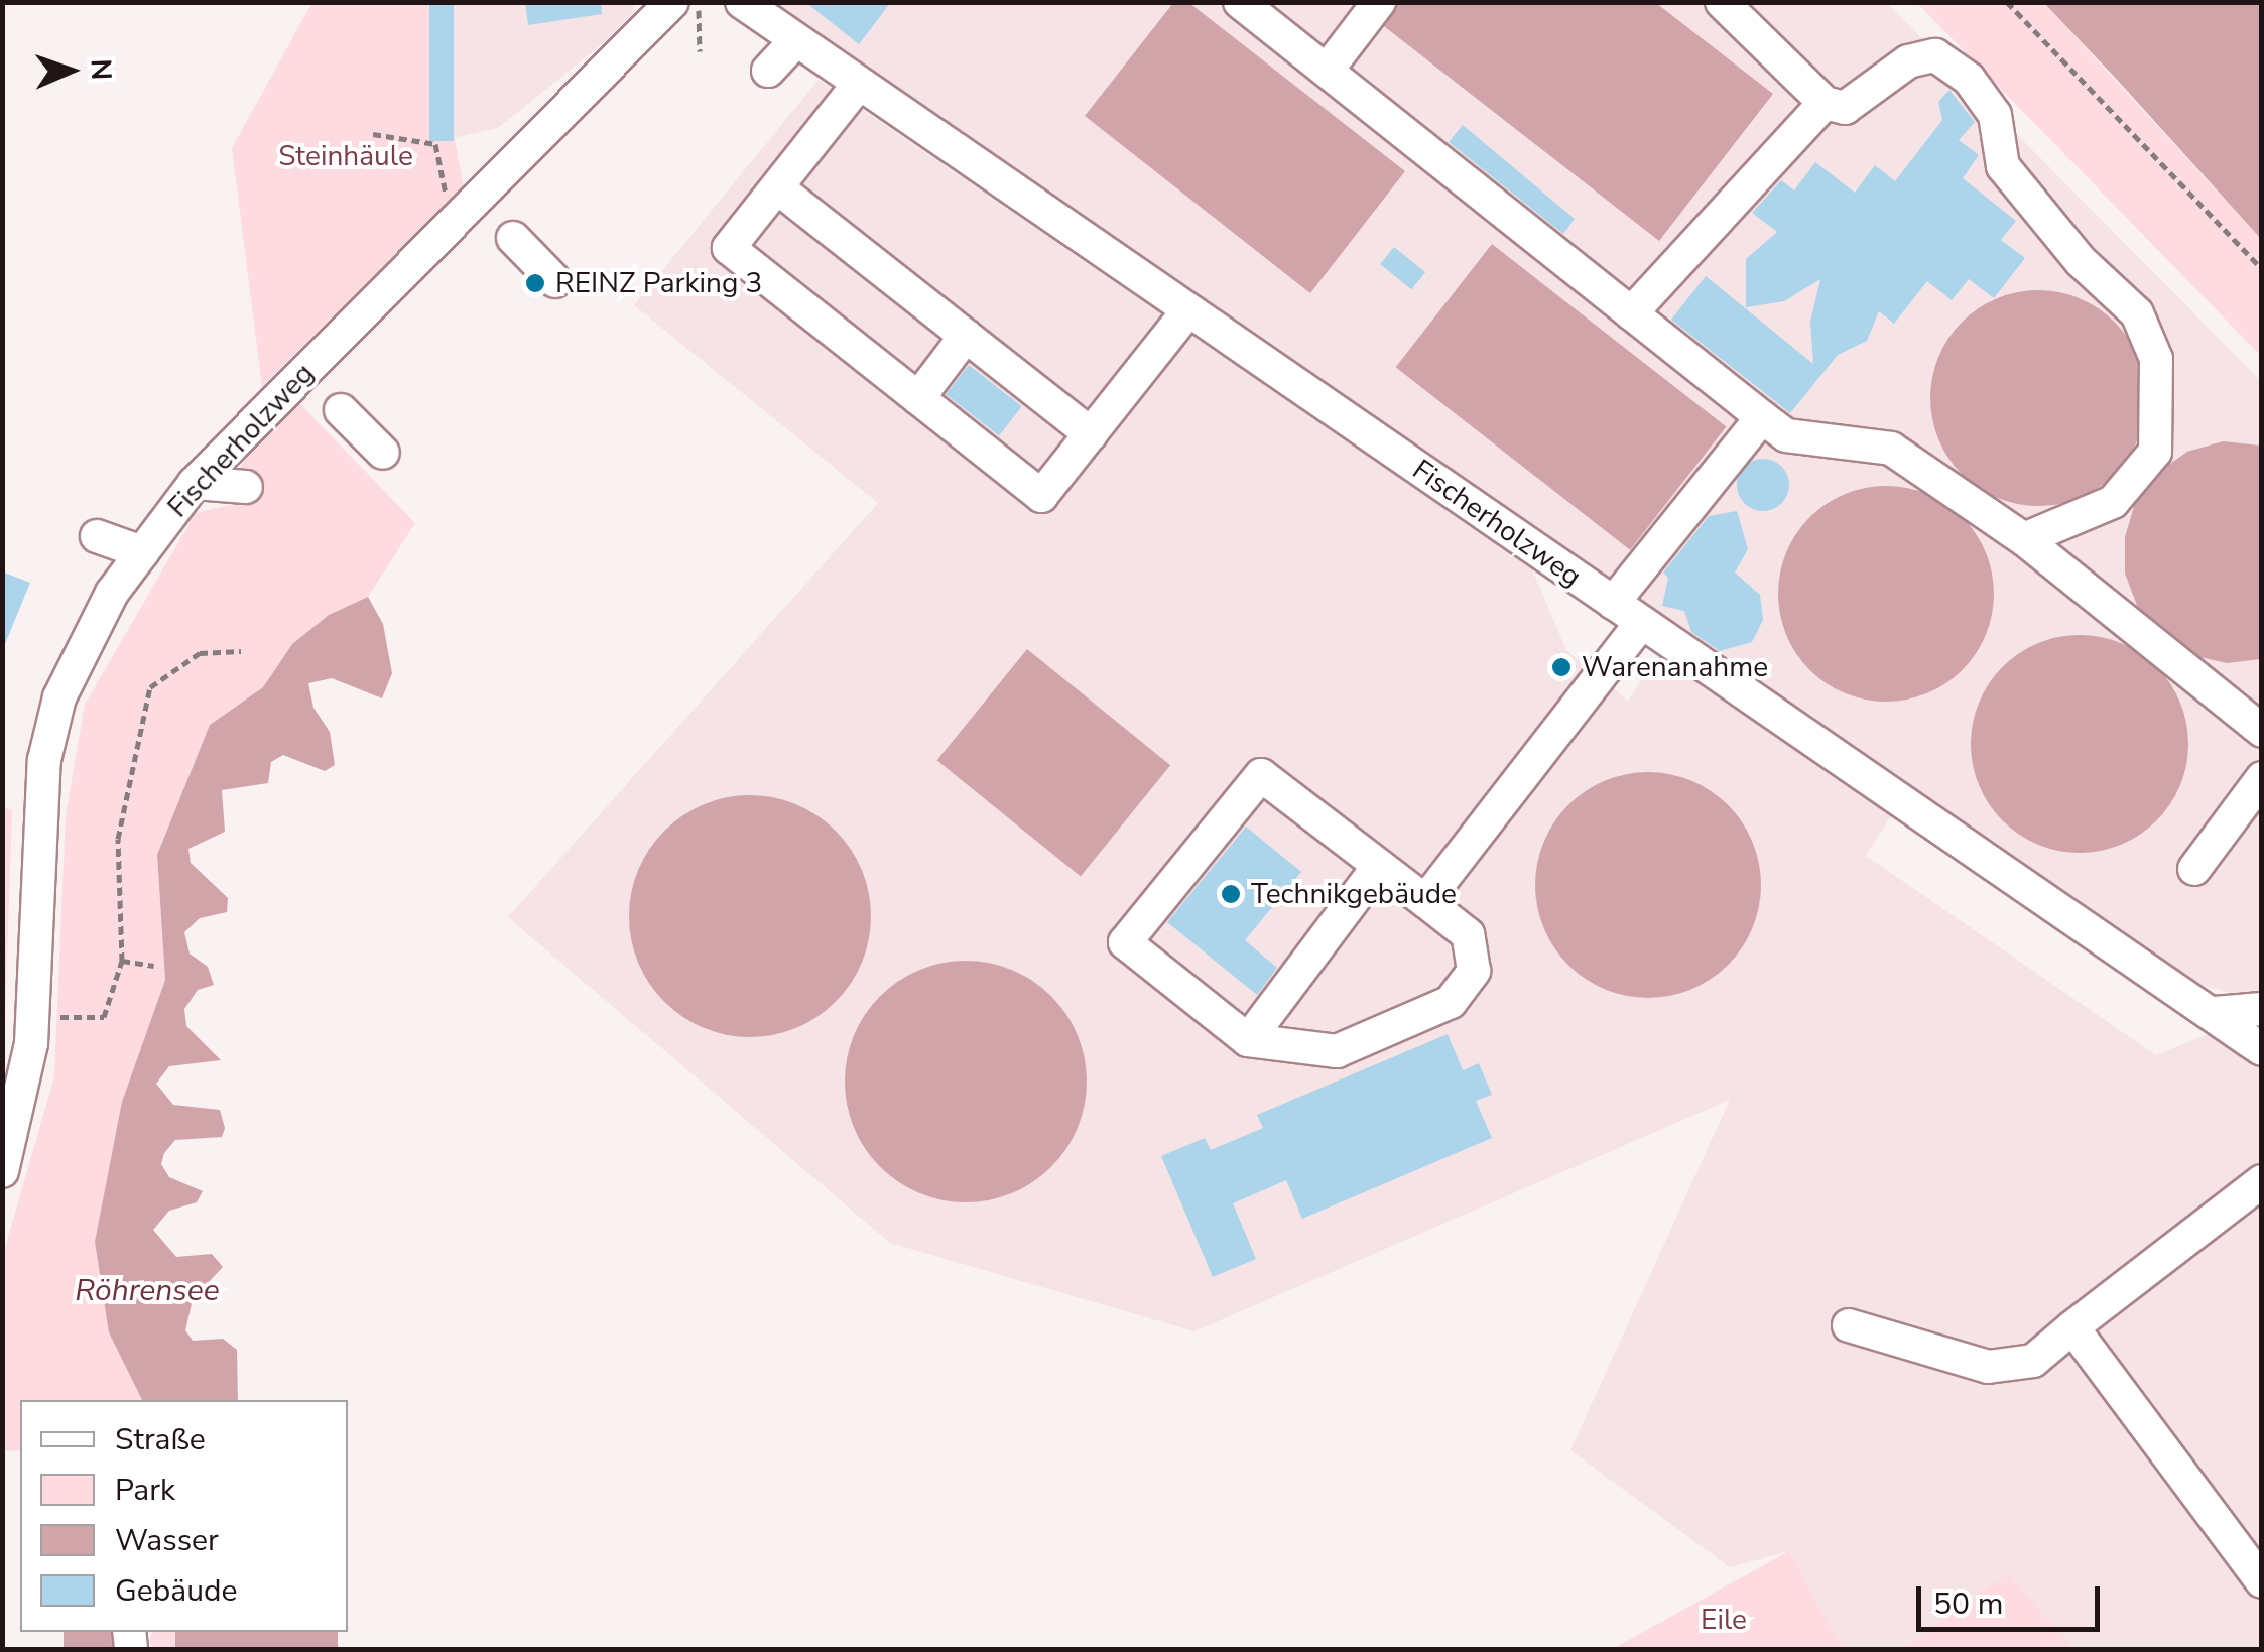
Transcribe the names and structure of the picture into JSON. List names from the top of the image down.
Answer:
{
  "streets": {
    "street": ["Fischerholzweg"]
  },
  "water": ["Röhrensee"],
  "parks": ["Steinhäule", "Eile"],
  "places": ["REINZ Parking 3", "Warenanahme", "Technikgebäude"],
  "legend": [
    "Straße",
    "Park",
    "Wasser",
    "Gebäude"
  ],
  "scale_bar": "50 m",
  "north": "right"
}
